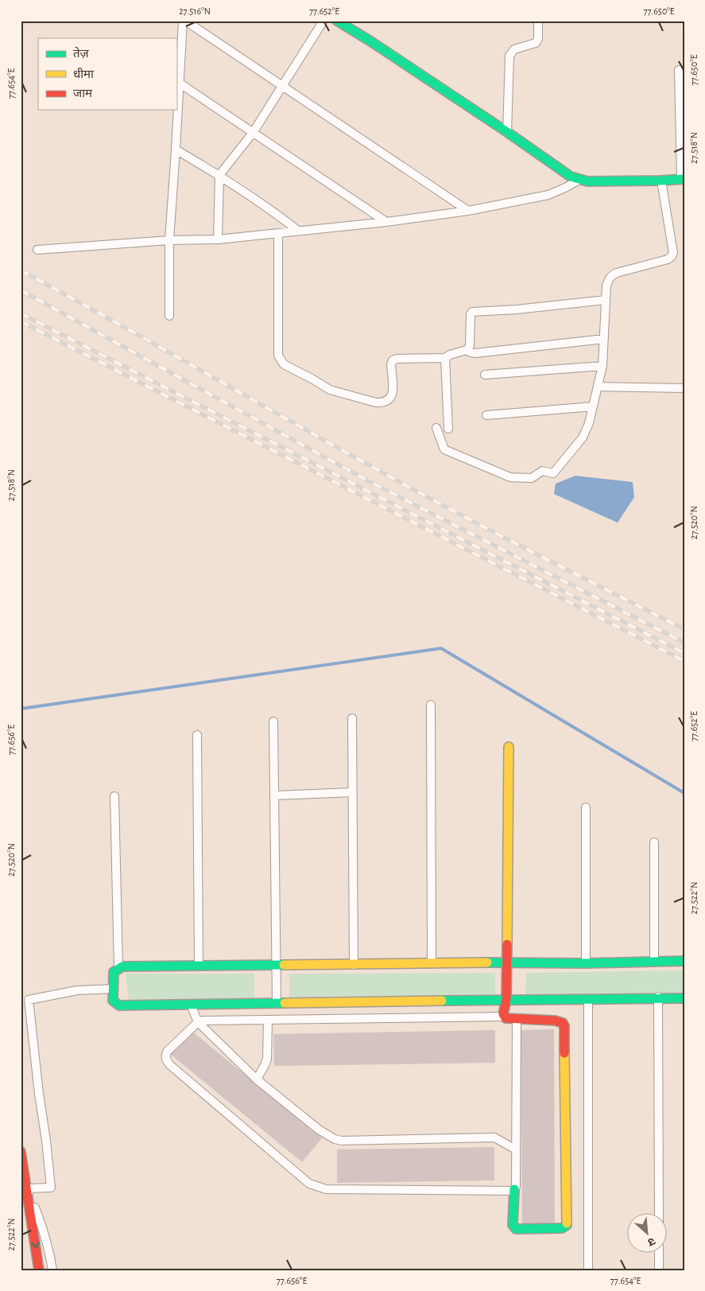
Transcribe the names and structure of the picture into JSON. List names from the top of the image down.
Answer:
{
  "legend": ["तेज़", "धीमा", "जाम"],
  "north": "bottom right",
  "coordinates": [
    "27.516°N",
    "77.652°E",
    "77.650°E",
    "77.654°E",
    "27.518°N",
    "27.520°N",
    "77.656°E",
    "27.522°N"
  ]
}
